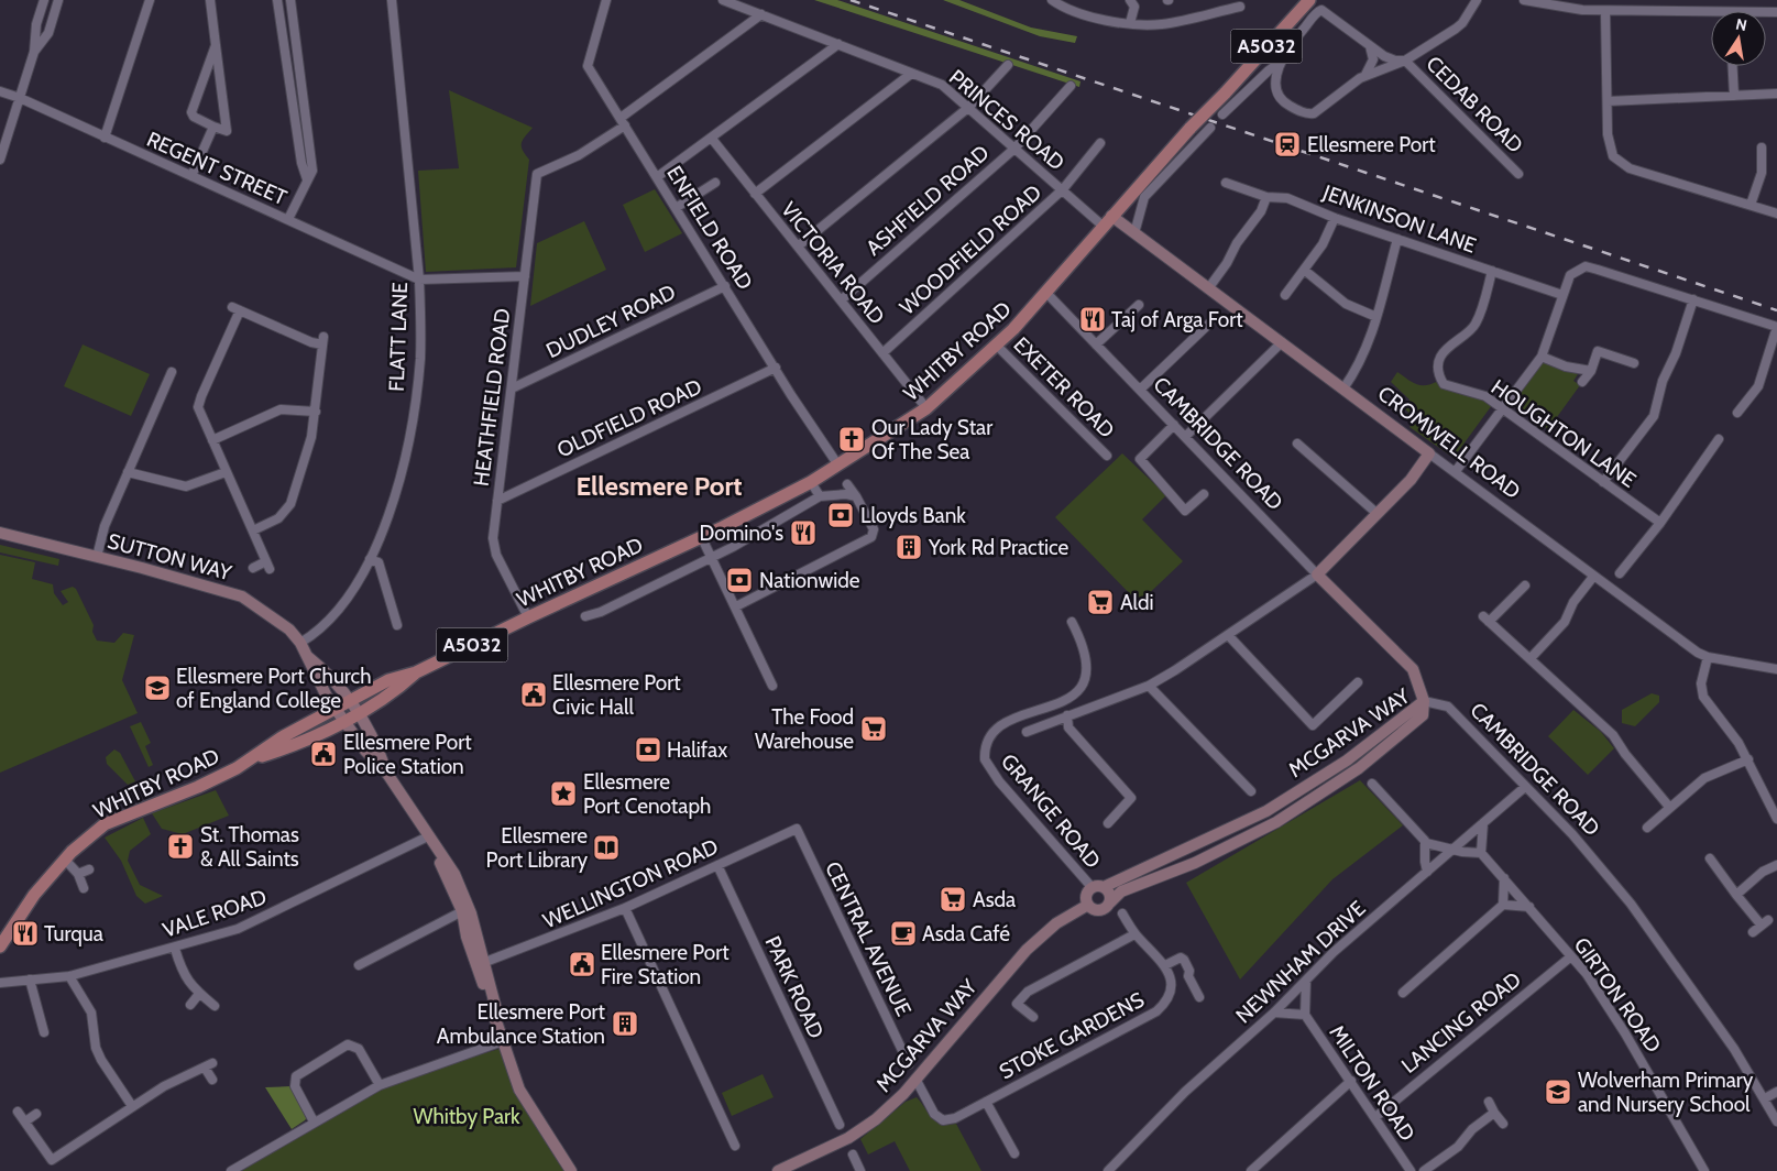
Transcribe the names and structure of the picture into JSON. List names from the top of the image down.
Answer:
{
  "streets": {
    "main road": ["A5032", "WHITBY ROAD"],
    "street": [
      "CEDAB ROAD",
      "PRINCES ROAD",
      "REGENT STREET",
      "ASHFIELD ROAD",
      "JENKINSON LANE",
      "ENFIELD ROAD",
      "WOODFIELD ROAD",
      "VICTORIA ROAD",
      "DUDLEY ROAD",
      "FLATT LANE",
      "EXETER ROAD",
      "HEATHFIELD ROAD",
      "OLDFIELD ROAD",
      "HOUGHTON LANE",
      "CROMWELL ROAD",
      "CAMBRIDGE ROAD",
      "SUTTON WAY",
      "MCGARVA WAY",
      "GRANGE ROAD",
      "WELLINGTON ROAD",
      "VALE ROAD",
      "CENTRAL AVENUE",
      "NEWNHAM DRIVE",
      "PARK ROAD",
      "GIRTON ROAD",
      "LANCING ROAD",
      "STOKE GARDENS",
      "MILTON ROAD"
    ]
  },
  "crossings": [
    ["PRINCES ROAD", "ASHFIELD ROAD"],
    ["PRINCES ROAD", "WOODFIELD ROAD"],
    ["PRINCES ROAD", "WHITBY ROAD"],
    ["REGENT STREET", "FLATT LANE"],
    ["ASHFIELD ROAD", "VICTORIA ROAD"],
    ["JENKINSON LANE", "HOUGHTON LANE"],
    ["ENFIELD ROAD", "DUDLEY ROAD"],
    ["ENFIELD ROAD", "WHITBY ROAD"],
    ["ENFIELD ROAD", "HEATHFIELD ROAD"],
    ["ENFIELD ROAD", "OLDFIELD ROAD"],
    ["WOODFIELD ROAD", "VICTORIA ROAD"],
    ["VICTORIA ROAD", "WHITBY ROAD"],
    ["DUDLEY ROAD", "HEATHFIELD ROAD"],
    ["FLATT LANE", "SUTTON WAY"],
    ["WHITBY ROAD", "EXETER ROAD"],
    ["WHITBY ROAD", "HEATHFIELD ROAD"],
    ["WHITBY ROAD", "CROMWELL ROAD"],
    ["WHITBY ROAD", "CAMBRIDGE ROAD"],
    ["WHITBY ROAD", "SUTTON WAY"],
    ["HEATHFIELD ROAD", "OLDFIELD ROAD"],
    ["CAMBRIDGE ROAD", "MCGARVA WAY"],
    ["CAMBRIDGE ROAD", "NEWNHAM DRIVE"],
    ["MCGARVA WAY", "GRANGE ROAD"],
    ["MCGARVA WAY", "STOKE GARDENS"],
    ["WELLINGTON ROAD", "CENTRAL AVENUE"],
    ["WELLINGTON ROAD", "PARK ROAD"],
    ["NEWNHAM DRIVE", "MILTON ROAD"],
    ["GIRTON ROAD", "LANCING ROAD"],
    ["LANCING ROAD", "MILTON ROAD"]
  ],
  "districts": ["Ellesmere Port"],
  "parks": ["Whitby Park"],
  "places": {
    "station": ["Ellesmere Port"],
    "restaurant": ["Taj of Arga Fort", "Domino's", "Turqua"],
    "church": ["Our Lady Star Of The Sea", "St. Thomas & All Saints"],
    "bank": ["Lloyds Bank", "Nationwide", "Halifax"],
    "building": ["York Rd Practice", "Ellesmere Port Ambulance Station"],
    "supermarket": ["Aldi", "The Food Warehouse", "Asda"],
    "school or university": ["Ellesmere Port Church of England College", "Wolverham Primary and Nursery School"],
    "public building": ["Ellesmere Port Civic Hall", "Ellesmere Port Police Station", "Ellesmere Port Fire Station"],
    "place": ["Ellesmere Port Cenotaph"],
    "library": ["Ellesmere Port Library"],
    "cafe": ["Asda Café"]
  },
  "north": "top"
}
